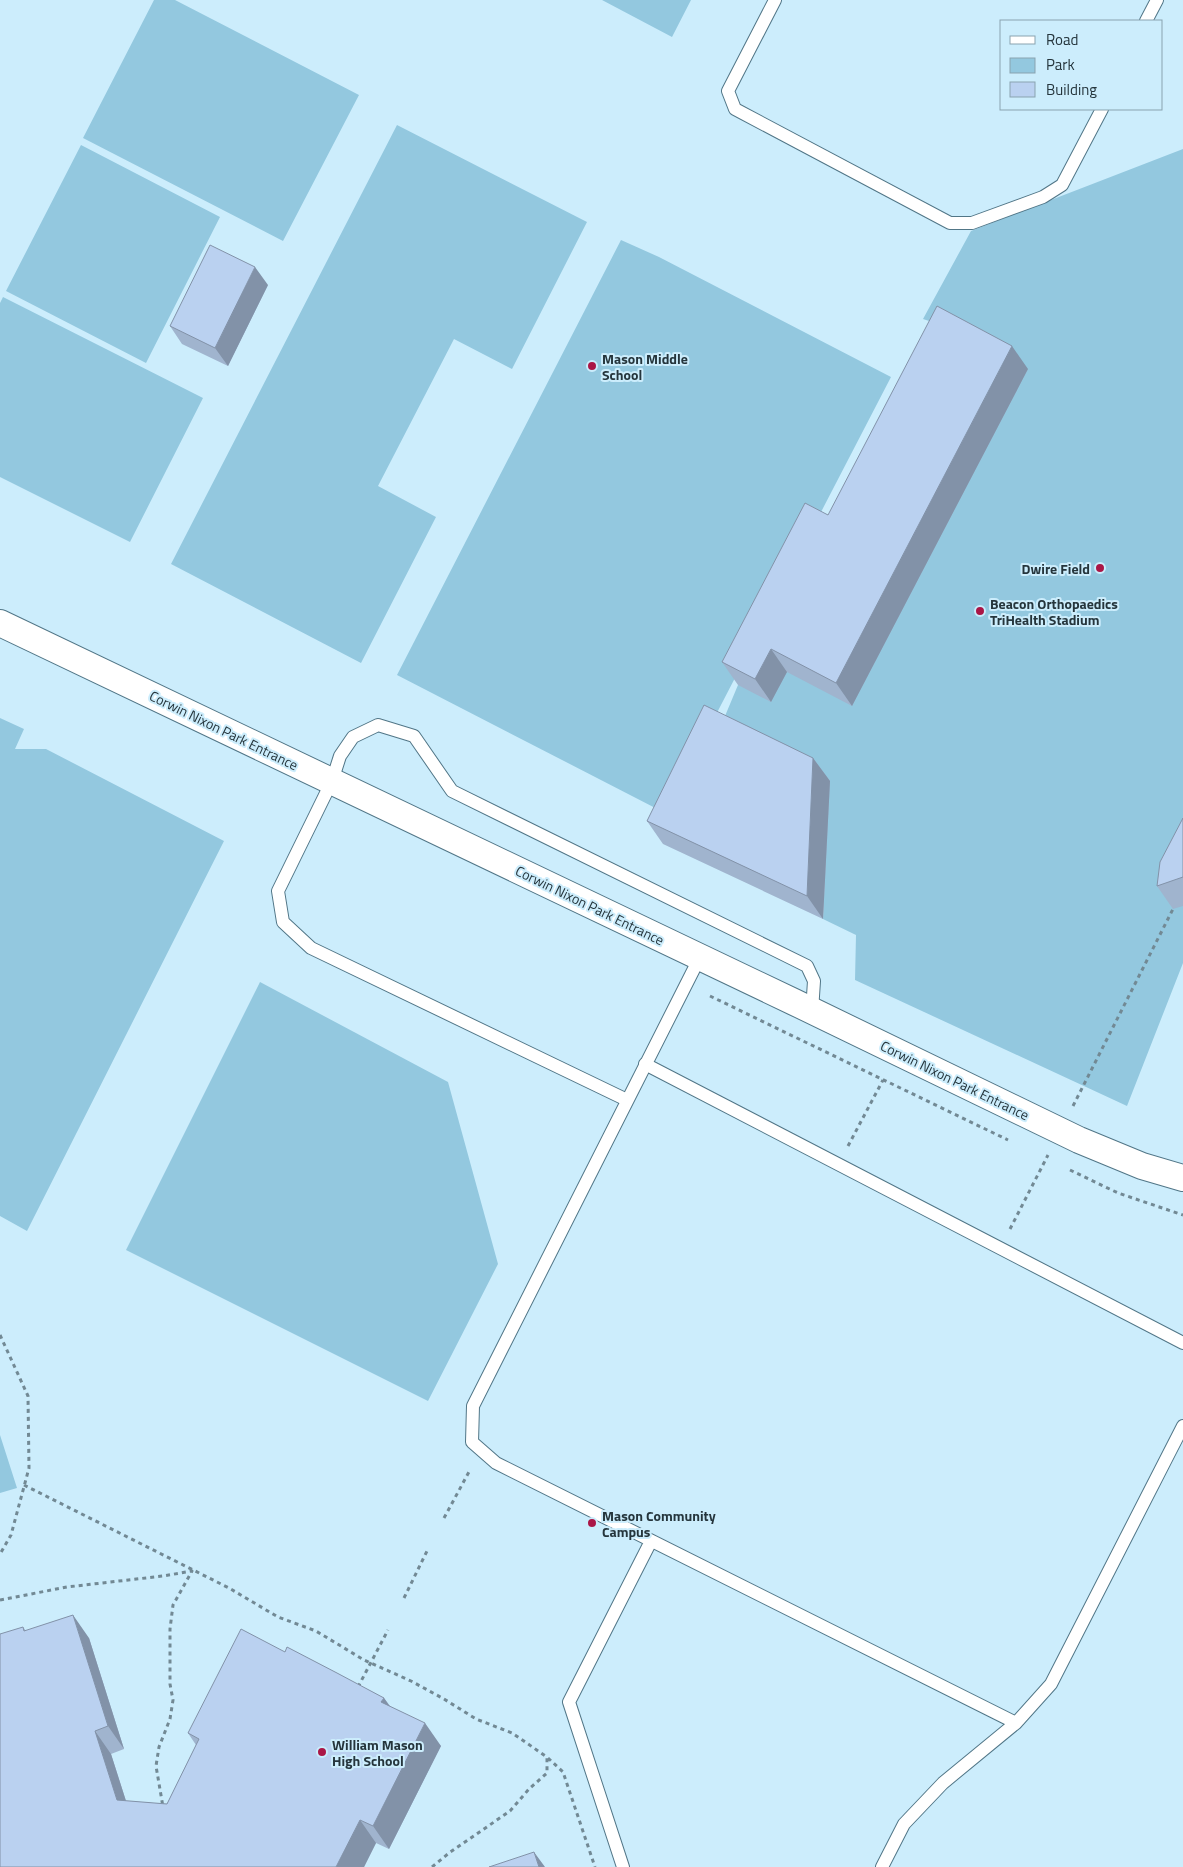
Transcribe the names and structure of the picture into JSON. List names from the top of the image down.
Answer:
{
  "streets": {
    "street": ["Corwin Nixon Park Entrance"]
  },
  "places": [
    "Mason Middle School",
    "Dwire Field",
    "Beacon Orthopaedics TriHealth Stadium",
    "Mason Community Campus",
    "William Mason High School"
  ],
  "legend": ["Road", "Park", "Building"]
}
